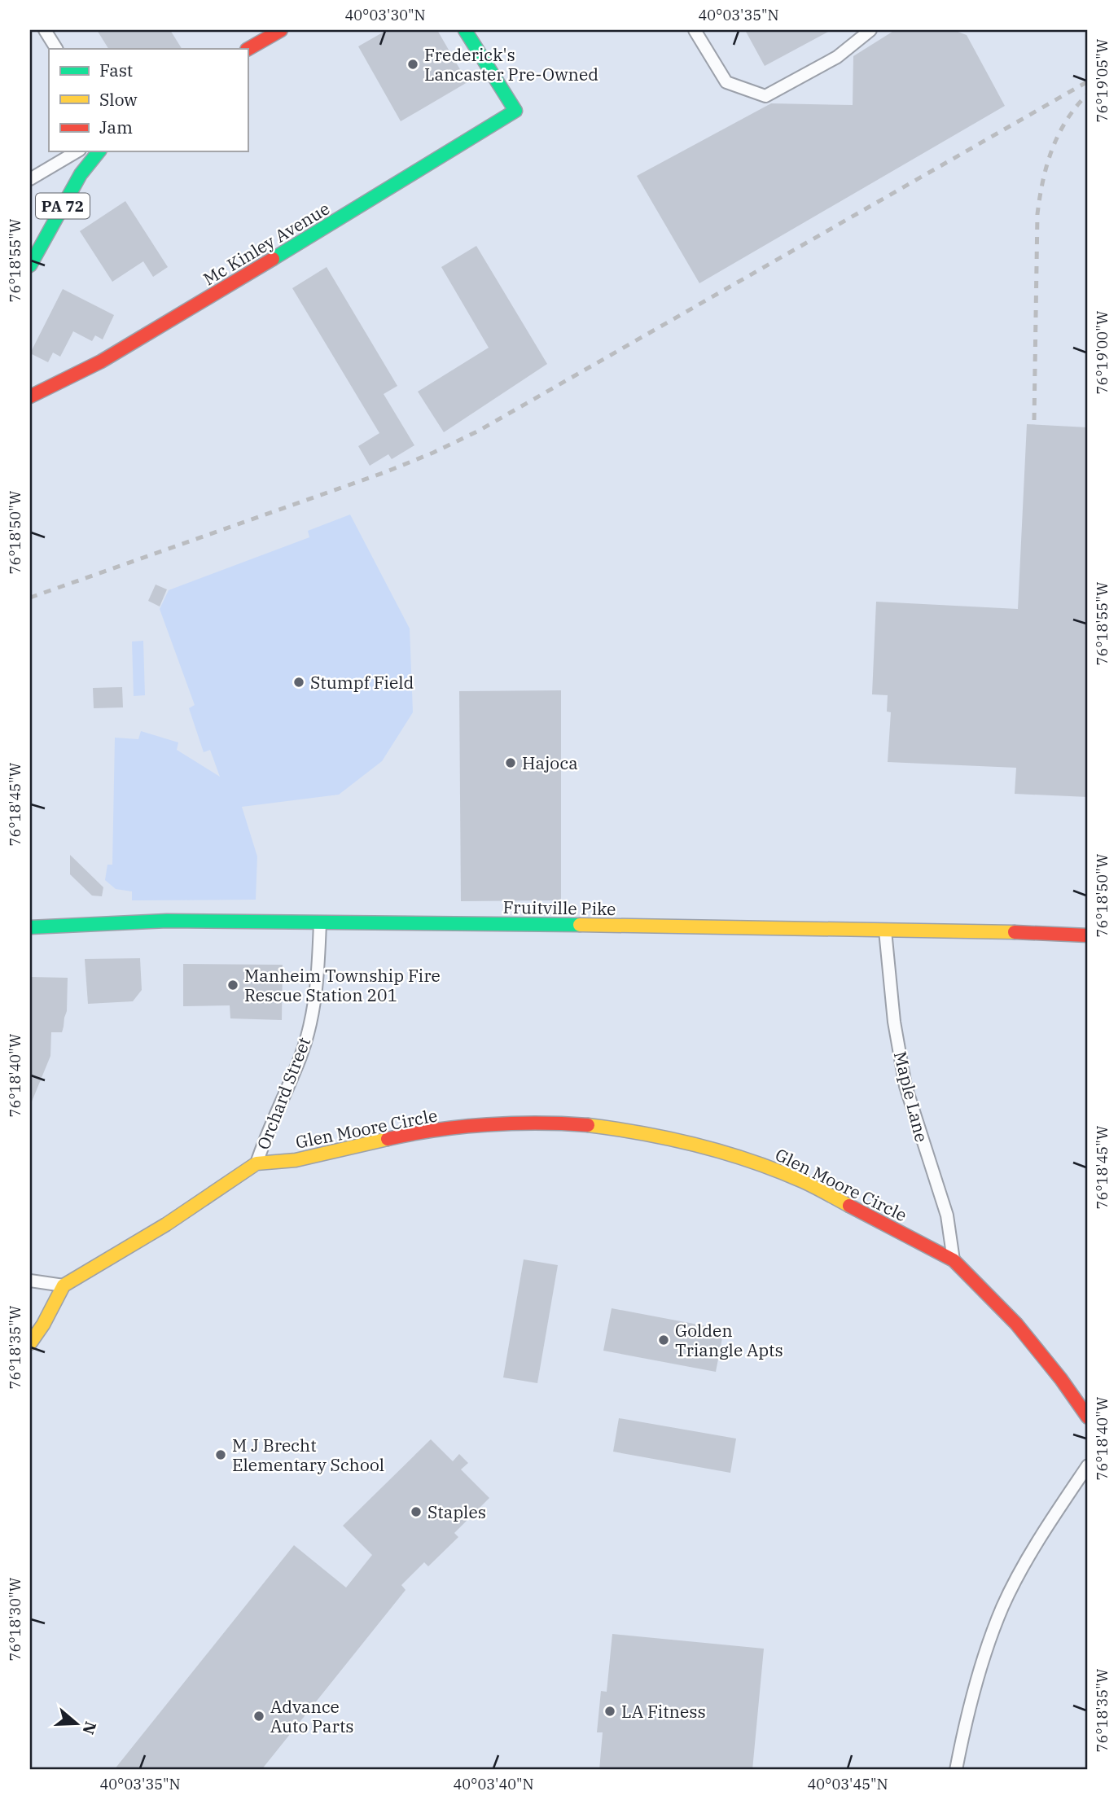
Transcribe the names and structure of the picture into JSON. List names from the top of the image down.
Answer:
{
  "streets": {
    "street": [
      "PA 72",
      "Mc Kinley Avenue",
      "Fruitville Pike",
      "Orchard Street",
      "Maple Lane",
      "Glen Moore Circle"
    ]
  },
  "crossings": [
    ["Fruitville Pike", "Orchard Street"],
    ["Fruitville Pike", "Maple Lane"],
    ["Orchard Street", "Glen Moore Circle"],
    ["Maple Lane", "Glen Moore Circle"]
  ],
  "places": [
    "Frederick's Lancaster Pre-Owned",
    "Stumpf Field",
    "Hajoca",
    "Manheim Township Fire Rescue Station 201",
    "Golden Triangle Apts",
    "M J Brecht Elementary School",
    "Staples",
    "LA Fitness",
    "Advance Auto Parts"
  ],
  "legend": ["Fast", "Slow", "Jam"],
  "north": "right",
  "coordinates": [
    "40°03'30\"N",
    "40°03'35\"N",
    "76°19'05\"W",
    "76°18'55\"W",
    "76°19'00\"W",
    "76°18'50\"W",
    "76°18'45\"W",
    "76°18'40\"W",
    "76°18'35\"W",
    "76°18'30\"W",
    "40°03'40\"N",
    "40°03'45\"N"
  ]
}
